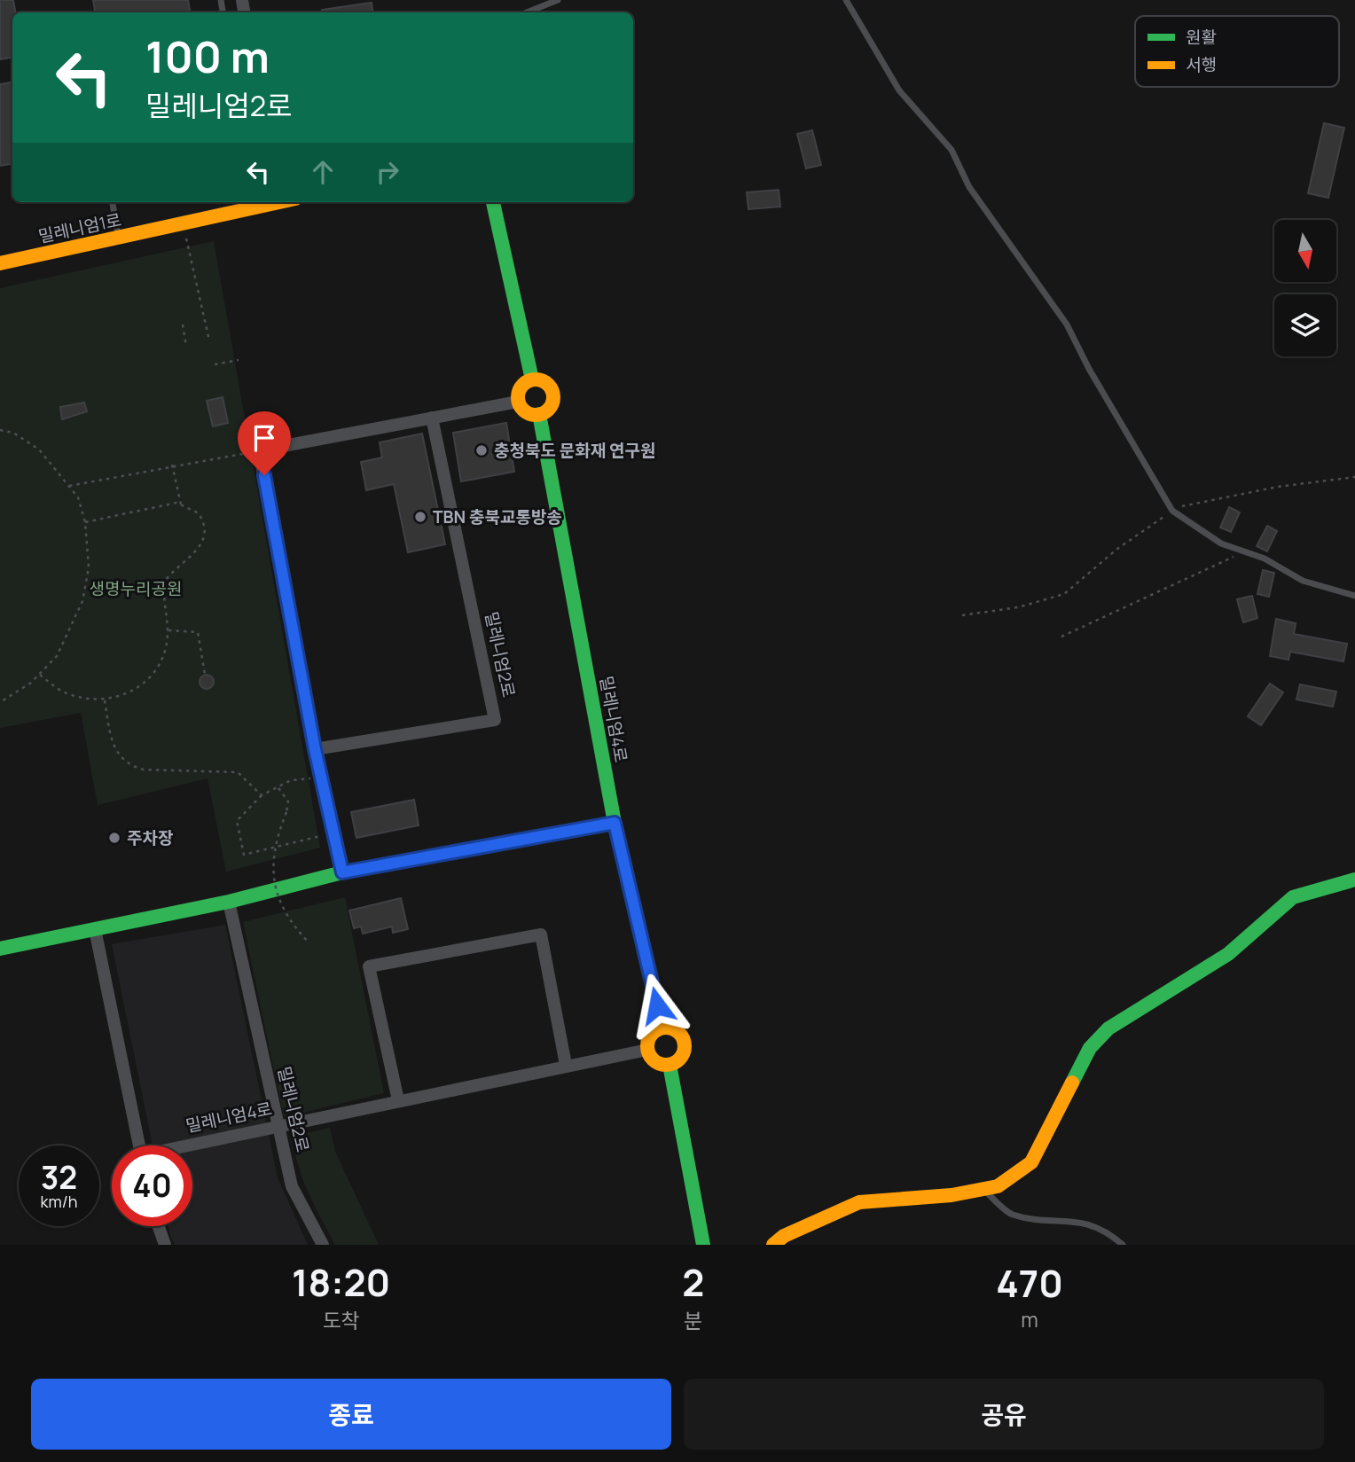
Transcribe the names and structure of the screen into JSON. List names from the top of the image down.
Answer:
{
  "streets": {
    "street": ["밀레니엄1로", "밀레니엄2로", "밀레니엄4로"]
  },
  "crossings": [
    ["밀레니엄2로", "밀레니엄4로"]
  ],
  "parks": ["생명누리공원"],
  "places": ["충청북도 문화재 연구원", "TBN 충북교통방송", "주차장"],
  "legend": ["원활", "서행"],
  "north": "bottom",
  "page": {
    "turn": ["100 m", "밀레니엄2로"],
    "speed": "32 km/h",
    "limit": "40",
    "eta": [
      "18:20",
      "도착",
      "2",
      "분",
      "470",
      "m"
    ],
    "buttons": ["종료", "공유"]
  }
}
